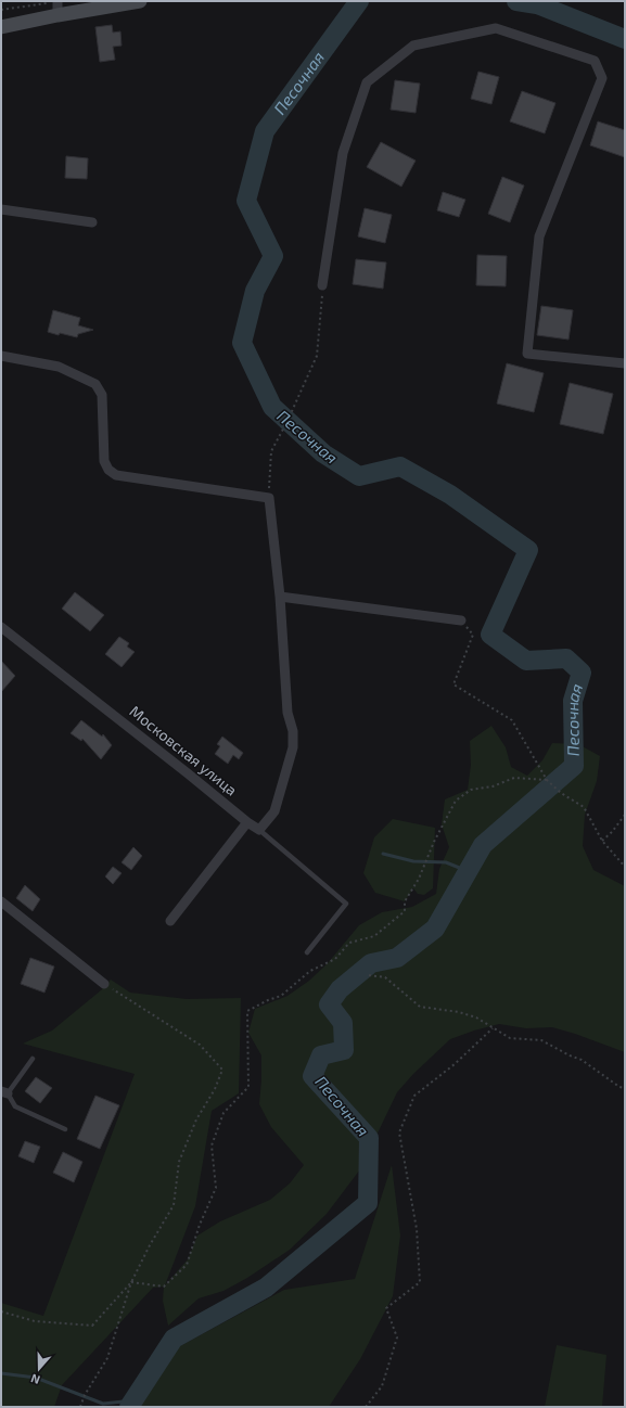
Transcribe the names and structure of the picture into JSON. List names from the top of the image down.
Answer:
{
  "streets": {
    "street": ["Московская улица"]
  },
  "water": ["Песочная"],
  "north": "bottom"
}
